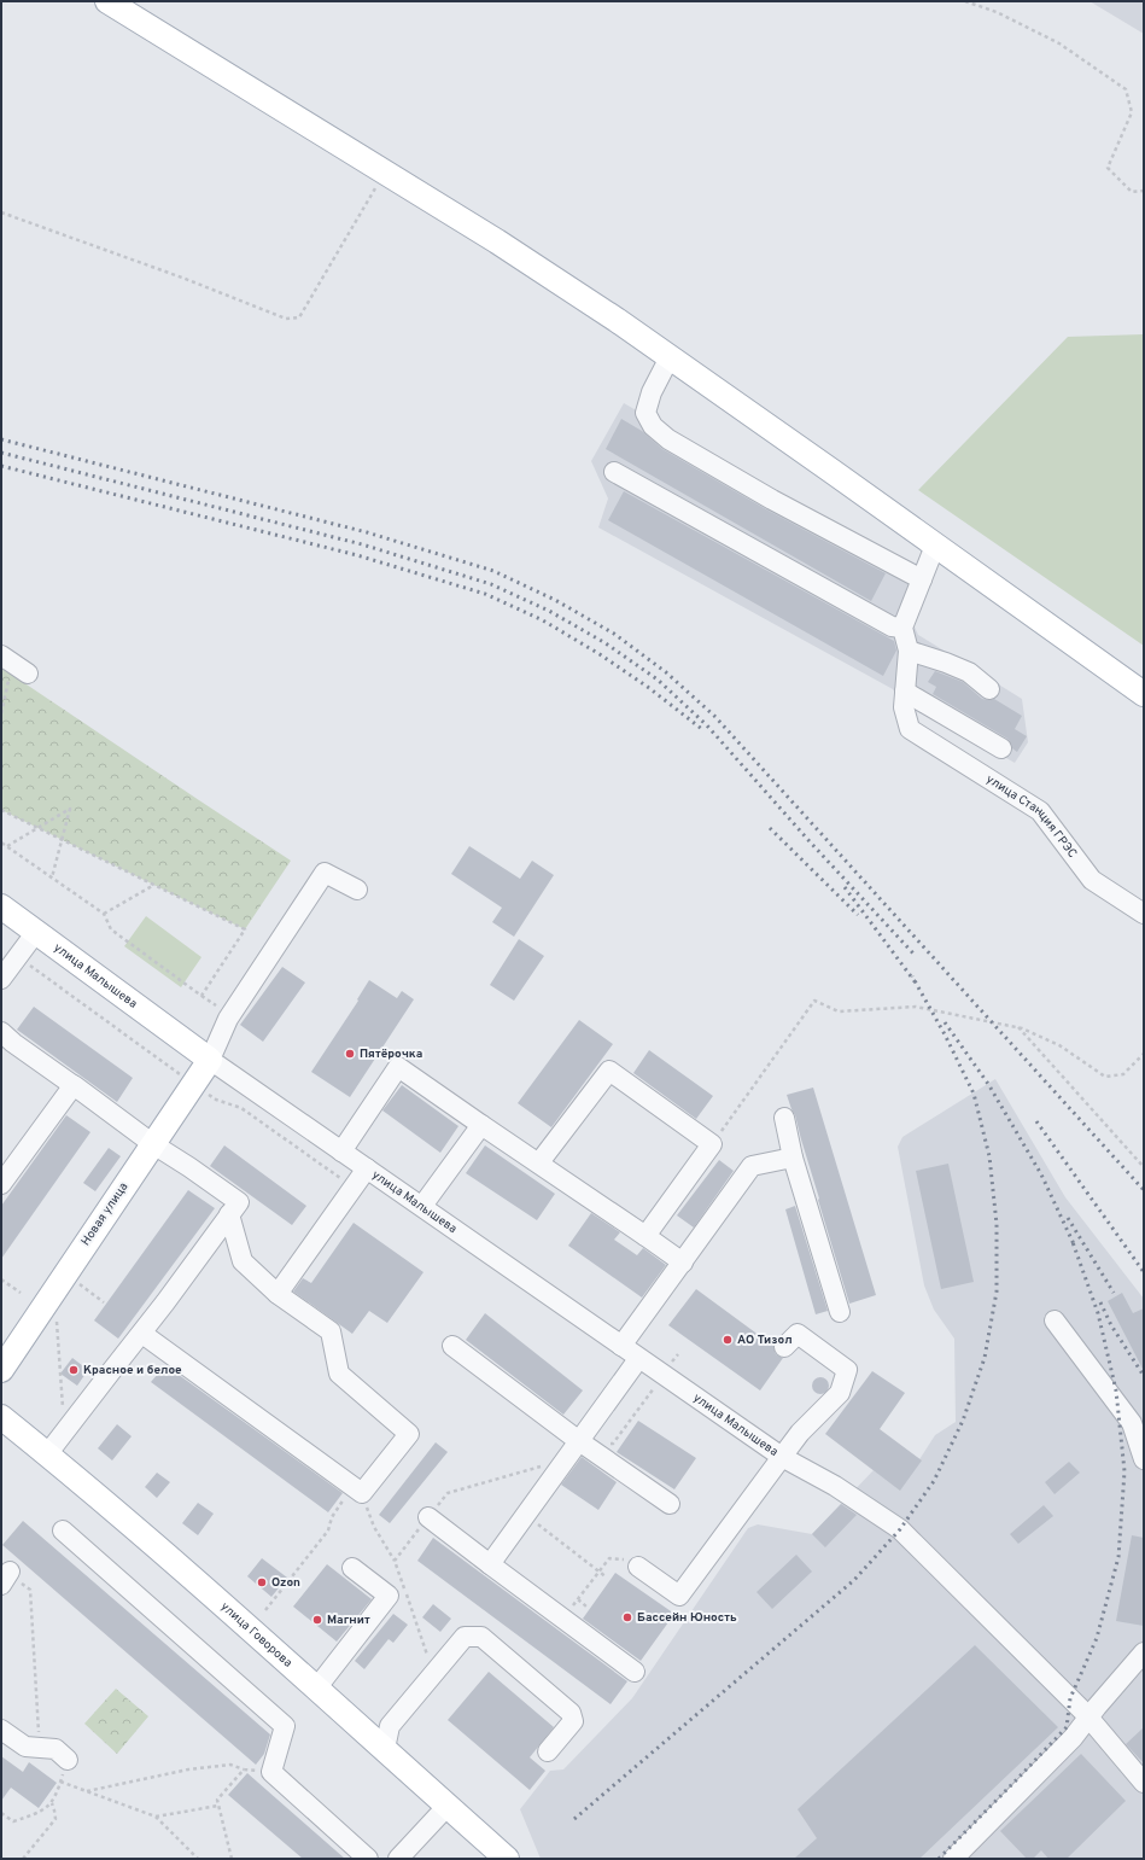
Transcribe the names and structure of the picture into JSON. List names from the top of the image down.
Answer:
{
  "streets": {
    "main road": ["улица Малышева", "Новая улица", "улица Говорова"],
    "street": ["улица Станция ГРЭС"]
  },
  "crossings": [
    ["улица Малышева", "Новая улица"]
  ],
  "places": [
    "Пятёрочка",
    "АО Тизол",
    "Красное и белое",
    "Ozon",
    "Бассейн Юность",
    "Магнит"
  ]
}
